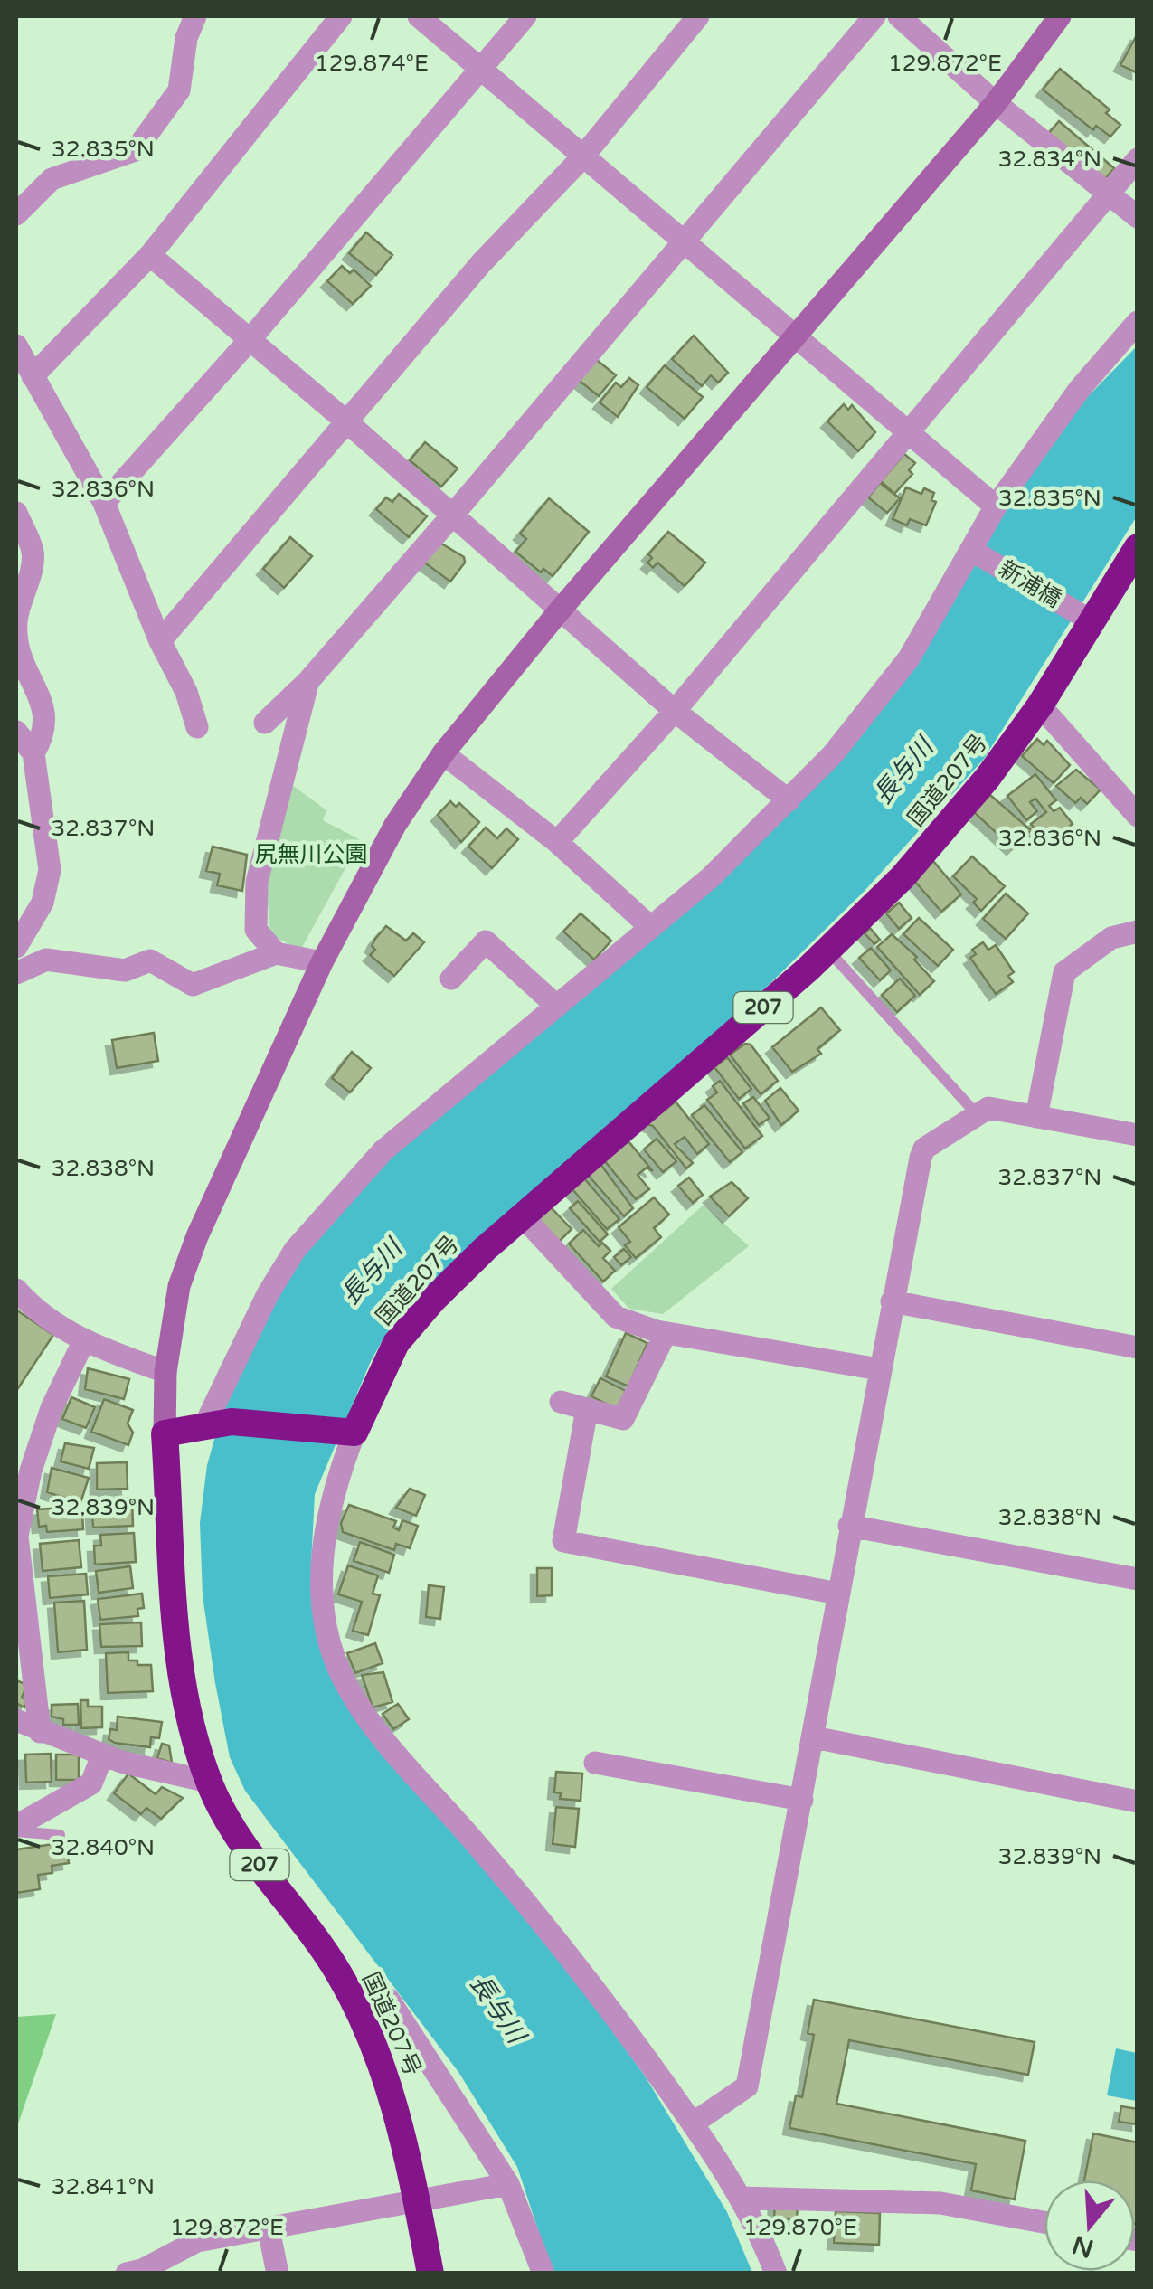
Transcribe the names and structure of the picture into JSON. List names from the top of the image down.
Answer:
{
  "streets": {
    "highway": ["国道207号", "207"],
    "street": ["新浦橋"]
  },
  "crossings": [
    ["新浦橋", "国道207号"]
  ],
  "water": ["長与川"],
  "parks": ["尻無川公園"],
  "north": "bottom",
  "coordinates": [
    "129.874°E",
    "129.872°E",
    "32.835°N",
    "32.834°N",
    "32.836°N",
    "32.837°N",
    "32.838°N",
    "32.839°N",
    "32.840°N",
    "32.841°N",
    "129.870°E"
  ]
}
